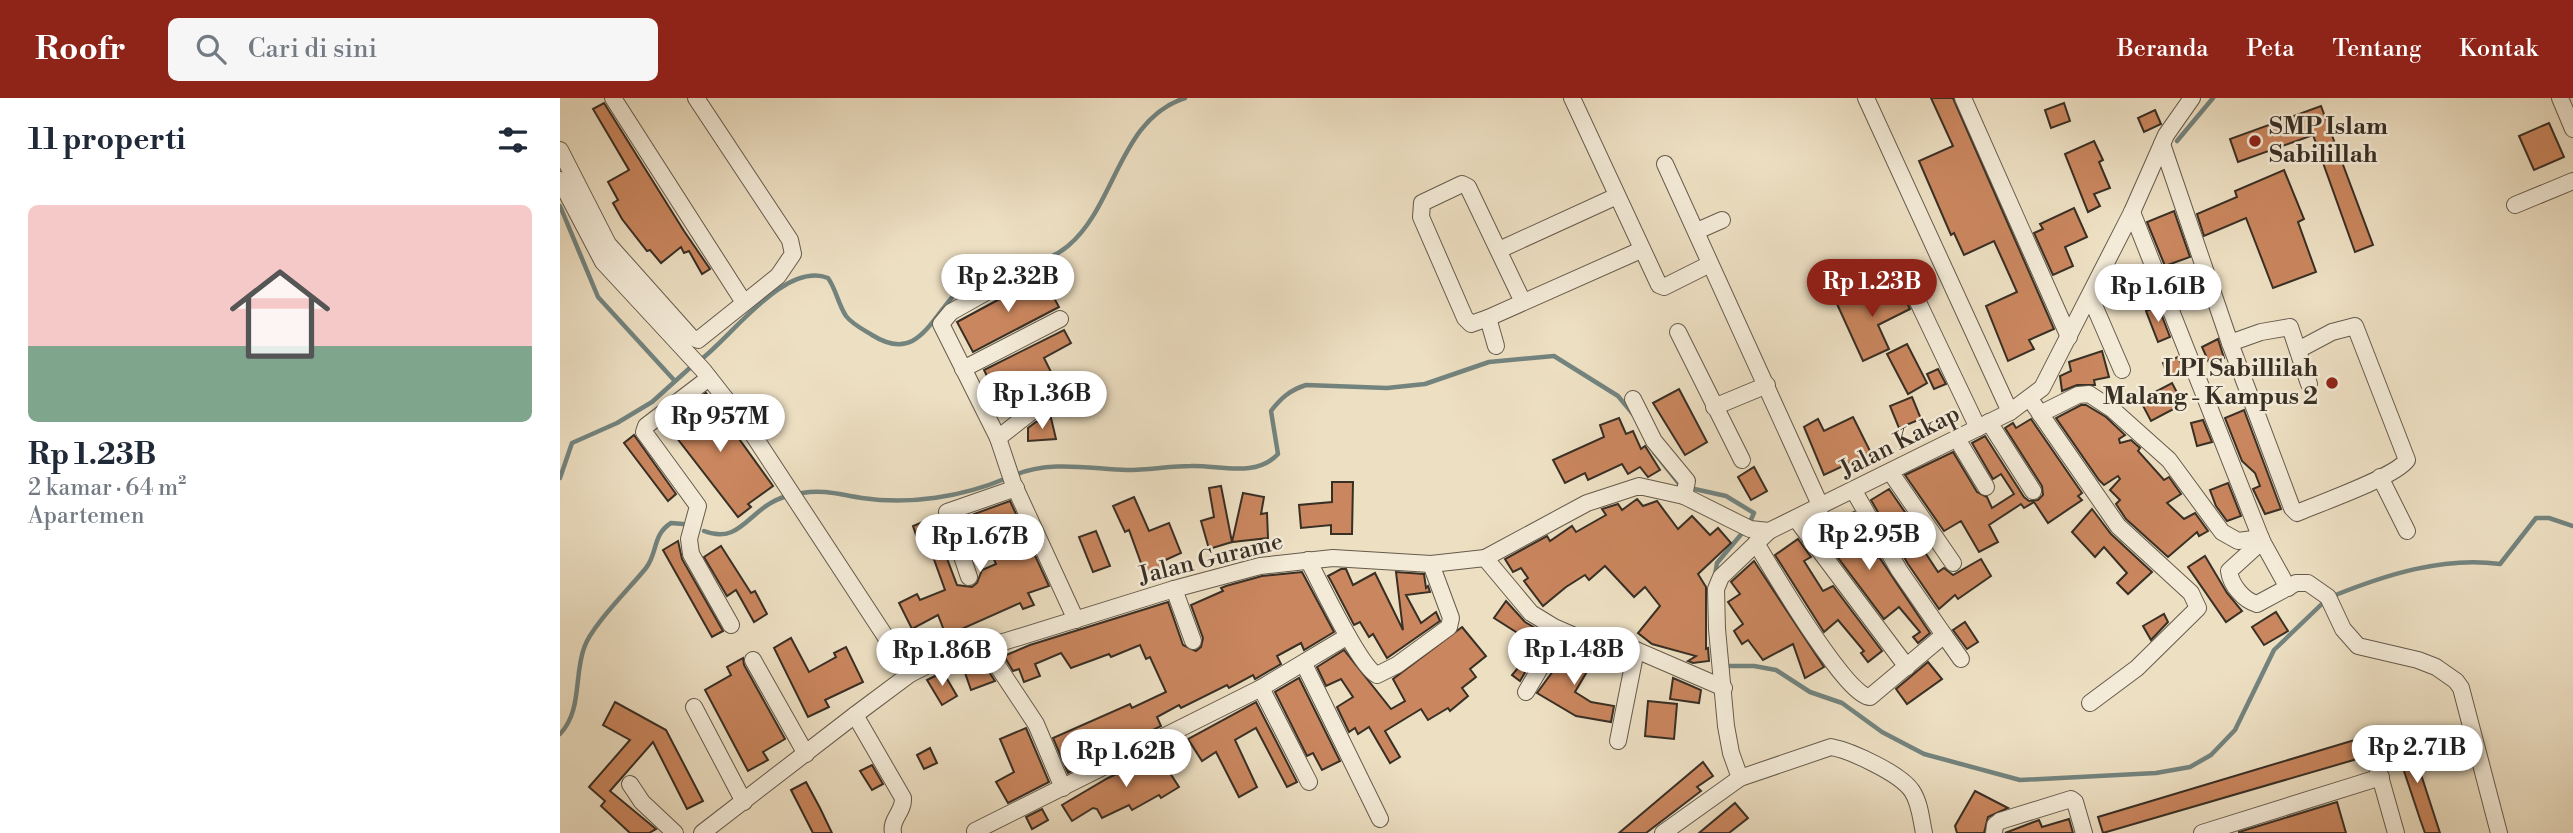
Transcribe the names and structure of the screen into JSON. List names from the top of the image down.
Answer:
{
  "streets": {
    "street": ["Jalan Kakap", "Jalan Gurame"]
  },
  "crossings": [
    ["Jalan Kakap", "Jalan Gurame"]
  ],
  "places": ["SMP Islam Sabilillah", "LPI Sabillilah Malang - Kampus 2"],
  "page": {
    "header": "Roofr",
    "search": "Cari di sini",
    "nav": [
      "Beranda",
      "Peta",
      "Tentang",
      "Kontak"
    ],
    "heading": "11 properti",
    "list": [
      {
        "name": "Rp 1.23B",
        "note": "2 kamar · 64 m² · Apartemen"
      }
    ],
    "price": [
      "Rp 2.32B",
      "Rp 1.23B",
      "Rp 1.61B",
      "Rp 1.36B",
      "Rp 957M",
      "Rp 2.95B",
      "Rp 1.67B",
      "Rp 1.48B",
      "Rp 1.86B",
      "Rp 2.71B",
      "Rp 1.62B"
    ]
  }
}
